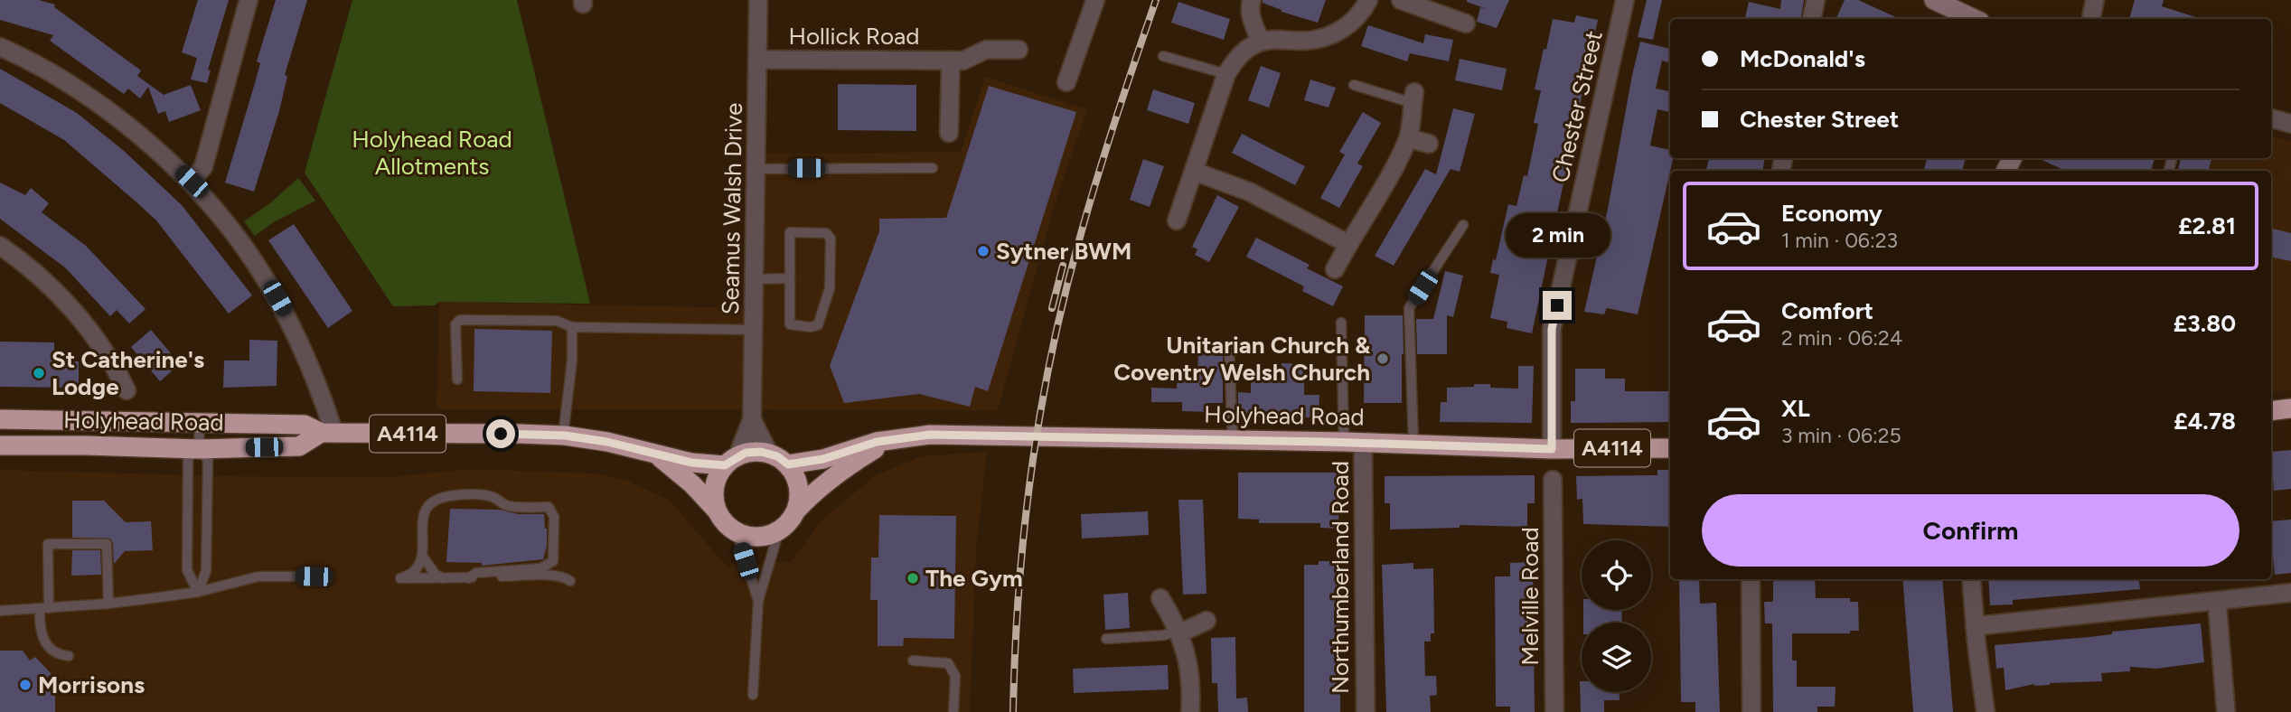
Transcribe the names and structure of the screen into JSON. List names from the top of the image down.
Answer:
{
  "streets": {
    "highway": ["Holyhead Road", "A4114"],
    "street": [
      "Hollick Road",
      "Chester Street",
      "Seamus Walsh Drive",
      "Northumberland Road",
      "Melville Road"
    ]
  },
  "crossings": [
    ["Hollick Road", "Seamus Walsh Drive"],
    ["Chester Street", "Holyhead Road"],
    ["Holyhead Road", "Northumberland Road"]
  ],
  "parks": ["Holyhead Road Allotments"],
  "places": [
    "Sytner BWM",
    "Unitarian Church & Coventry Welsh Church",
    "St Catherine's Lodge",
    "The Gym",
    "Morrisons"
  ],
  "page": {
    "banner": ["McDonald's", "Chester Street"],
    "list": [
      {
        "name": "Economy",
        "note": "1 min · 06:23",
        "value": "£2.81"
      },
      {
        "name": "Comfort",
        "note": "2 min · 06:24",
        "value": "£3.80"
      },
      {
        "name": "XL",
        "note": "3 min · 06:25",
        "value": "£4.78"
      }
    ],
    "bubble": "2 min",
    "buttons": "Confirm"
  }
}
